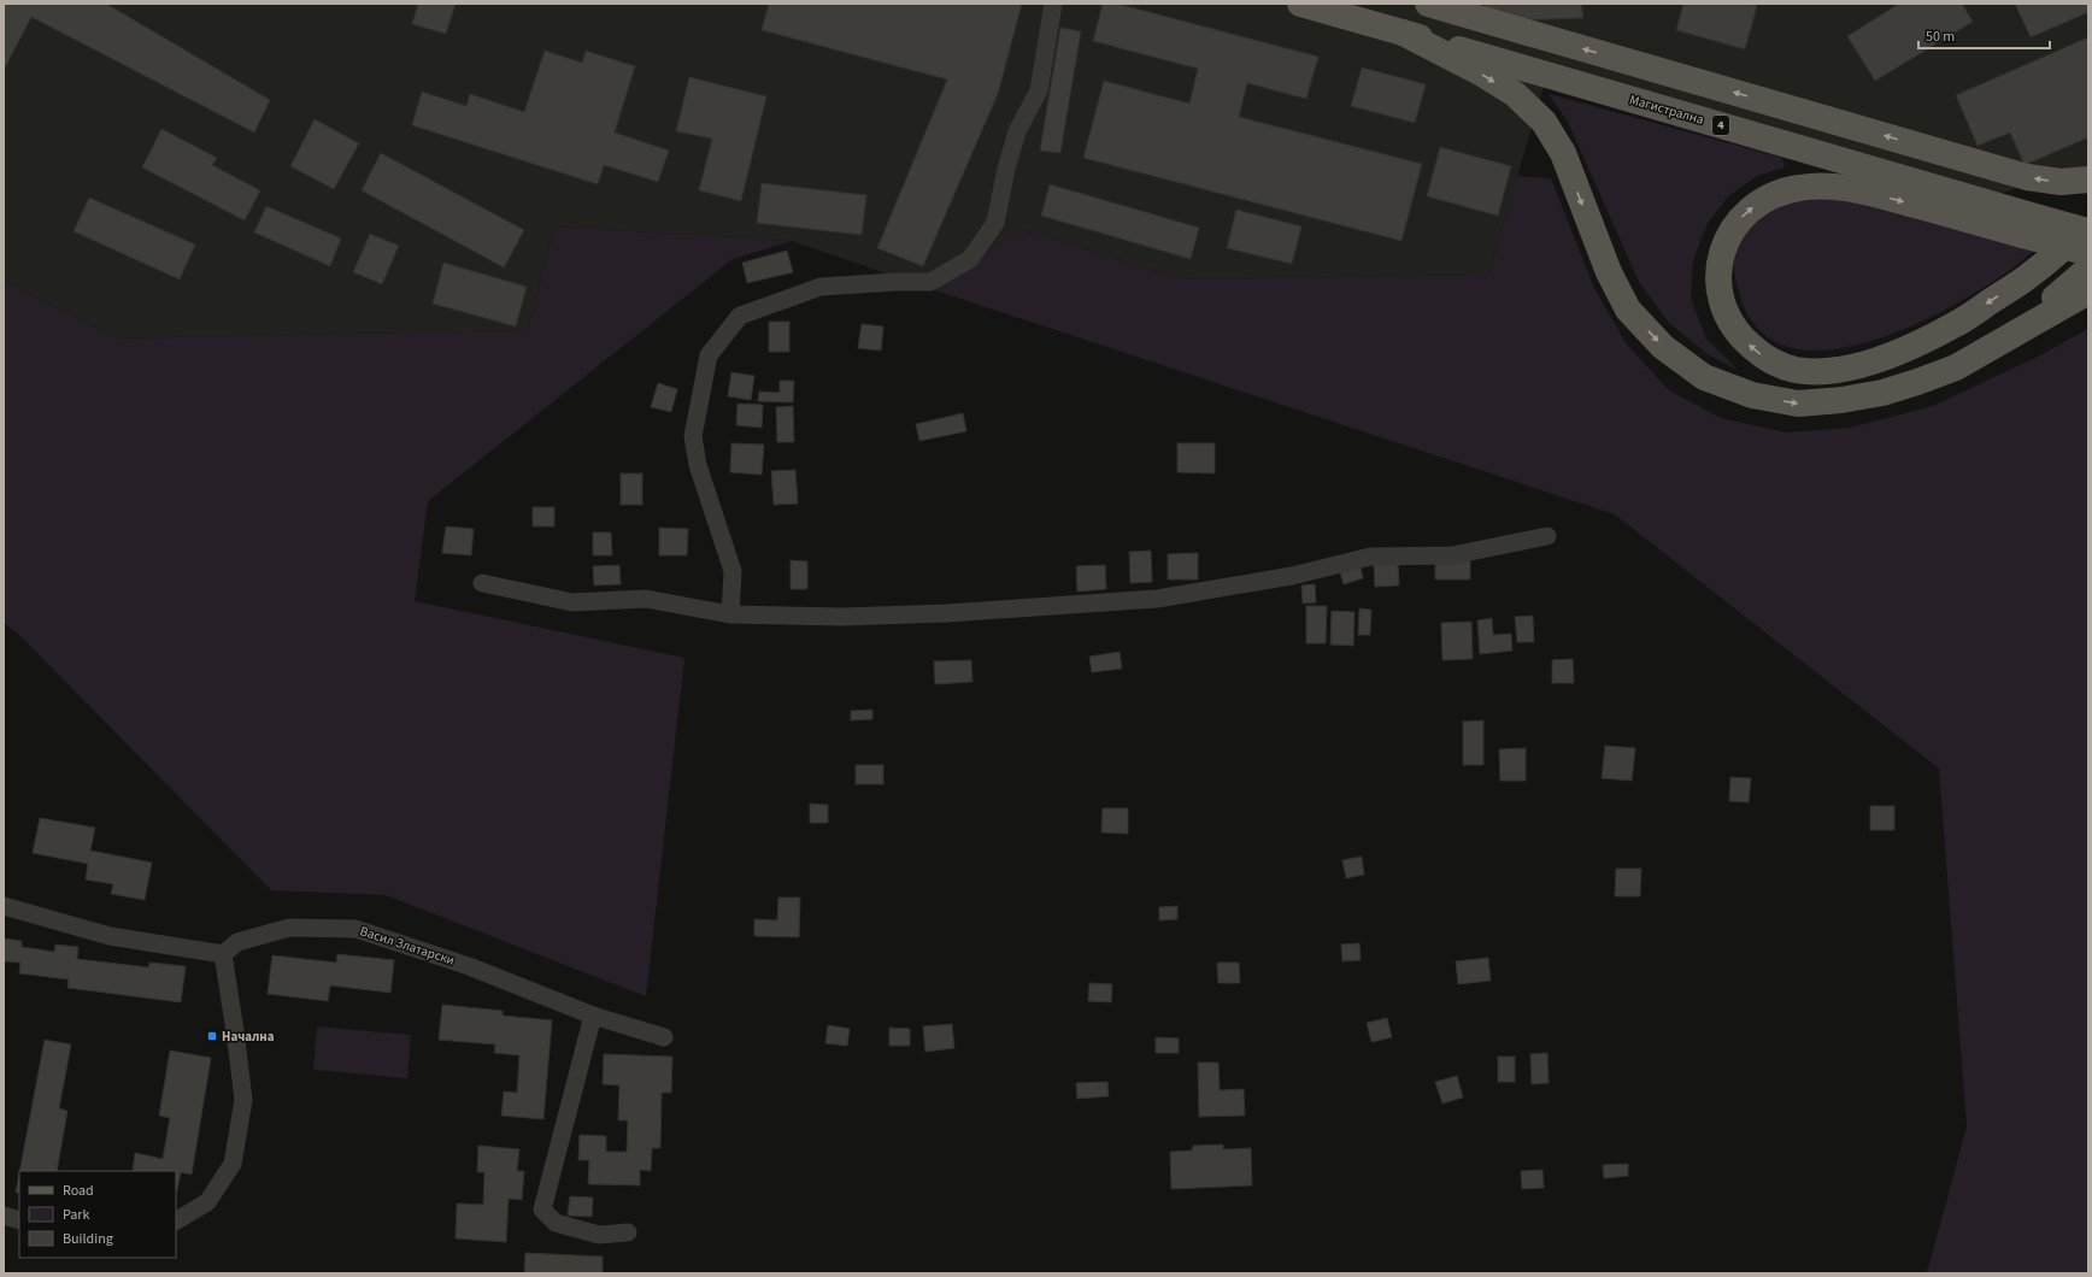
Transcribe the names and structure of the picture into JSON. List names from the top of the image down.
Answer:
{
  "streets": {
    "main road": ["Магистрална", "4"],
    "street": ["Васил Златарски"]
  },
  "places": {
    "transit": ["Начална"]
  },
  "legend": ["Road", "Park", "Building"],
  "scale_bar": "50 m"
}
